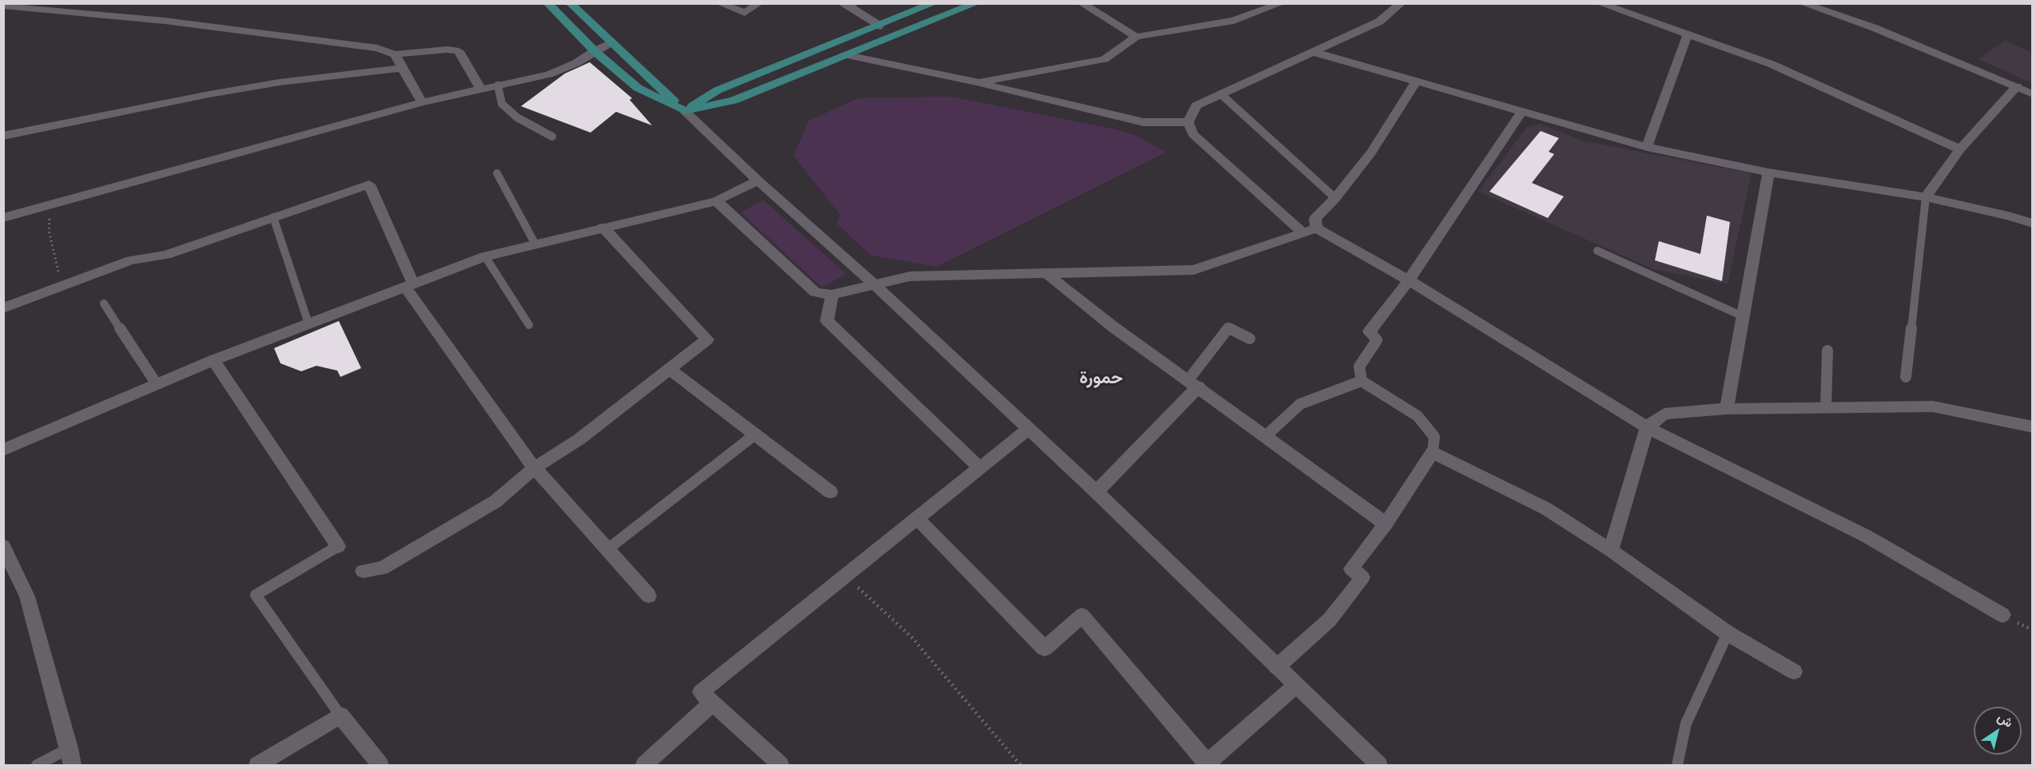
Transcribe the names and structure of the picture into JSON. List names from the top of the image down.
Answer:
{
  "districts": ["حمورة"],
  "north": "top right"
}
